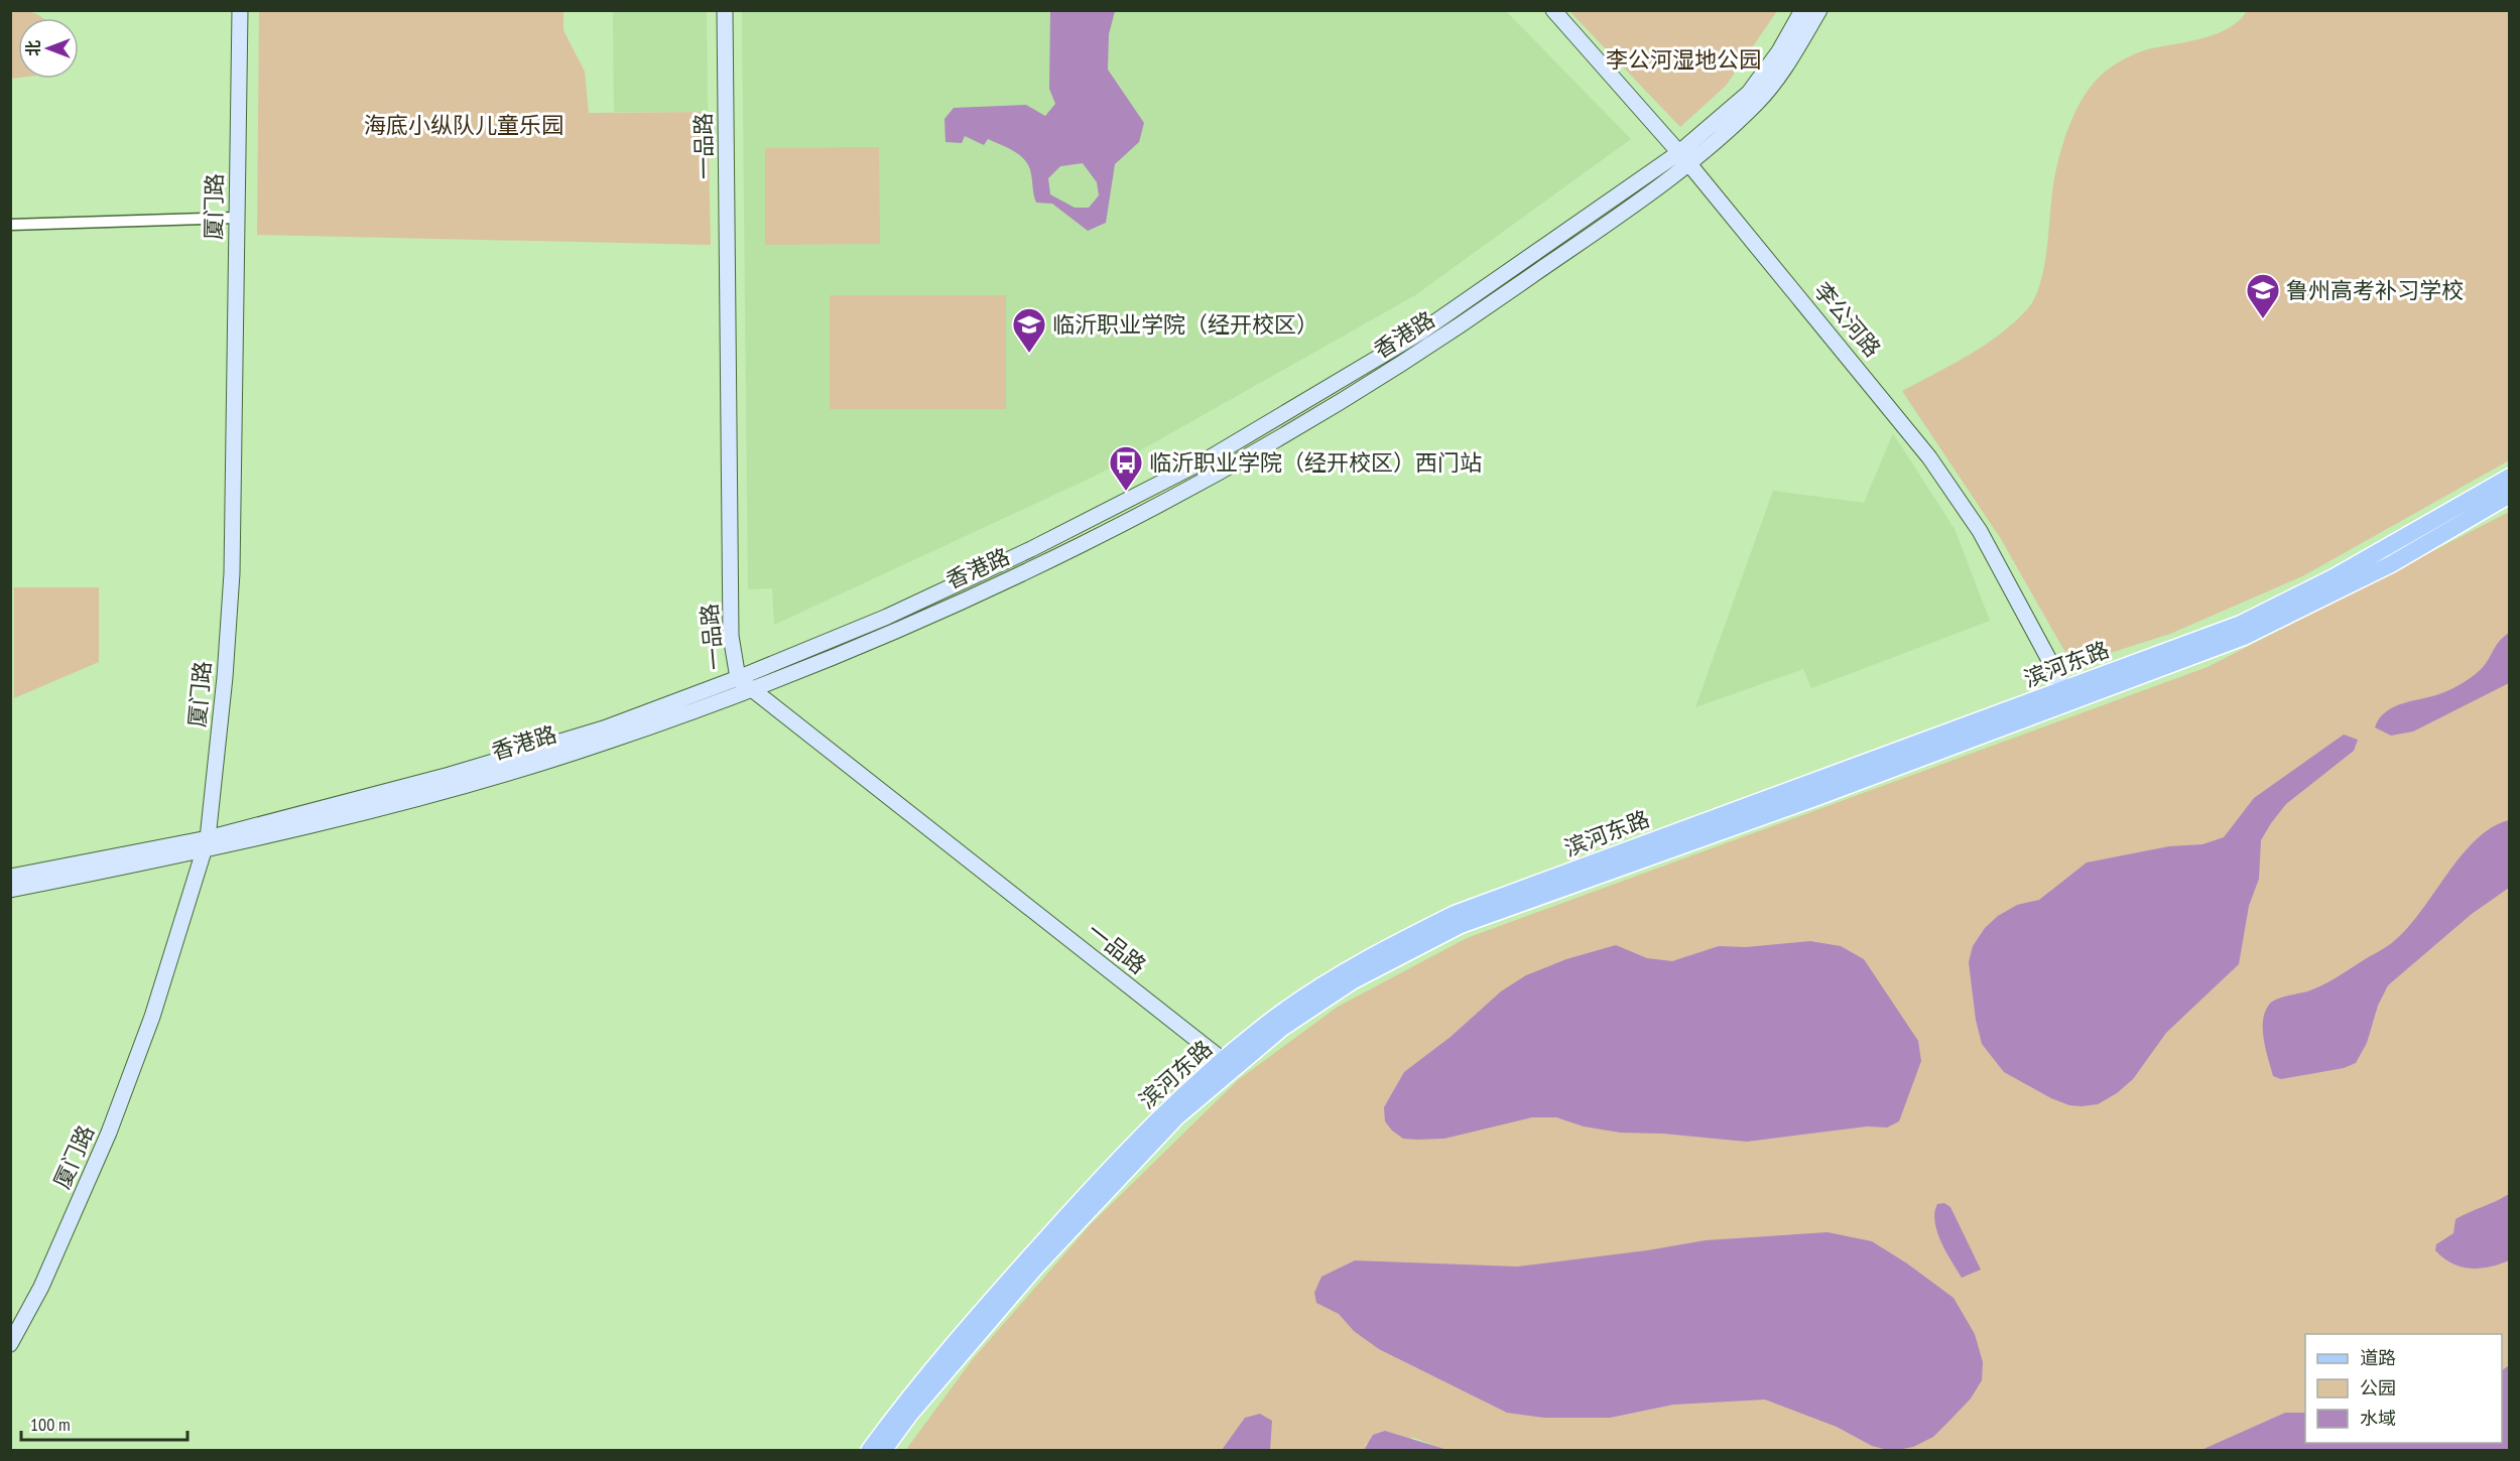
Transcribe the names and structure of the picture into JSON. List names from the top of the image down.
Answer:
{
  "streets": {
    "main road": [
      "一品路",
      "厦门路",
      "李公河路",
      "香港路",
      "滨河东路"
    ]
  },
  "crossings": [
    ["一品路", "香港路"],
    ["一品路", "滨河东路"],
    ["厦门路", "香港路"],
    ["李公河路", "香港路"],
    ["李公河路", "滨河东路"]
  ],
  "parks": ["李公河湿地公园", "海底小纵队儿童乐园"],
  "places": {
    "school or university": ["鲁州高考补习学校", "临沂职业学院（经开校区）"],
    "bus stop": ["临沂职业学院（经开校区）西门站"]
  },
  "legend": ["道路", "公园", "水域"],
  "scale_bar": "100 m",
  "north": "left"
}
